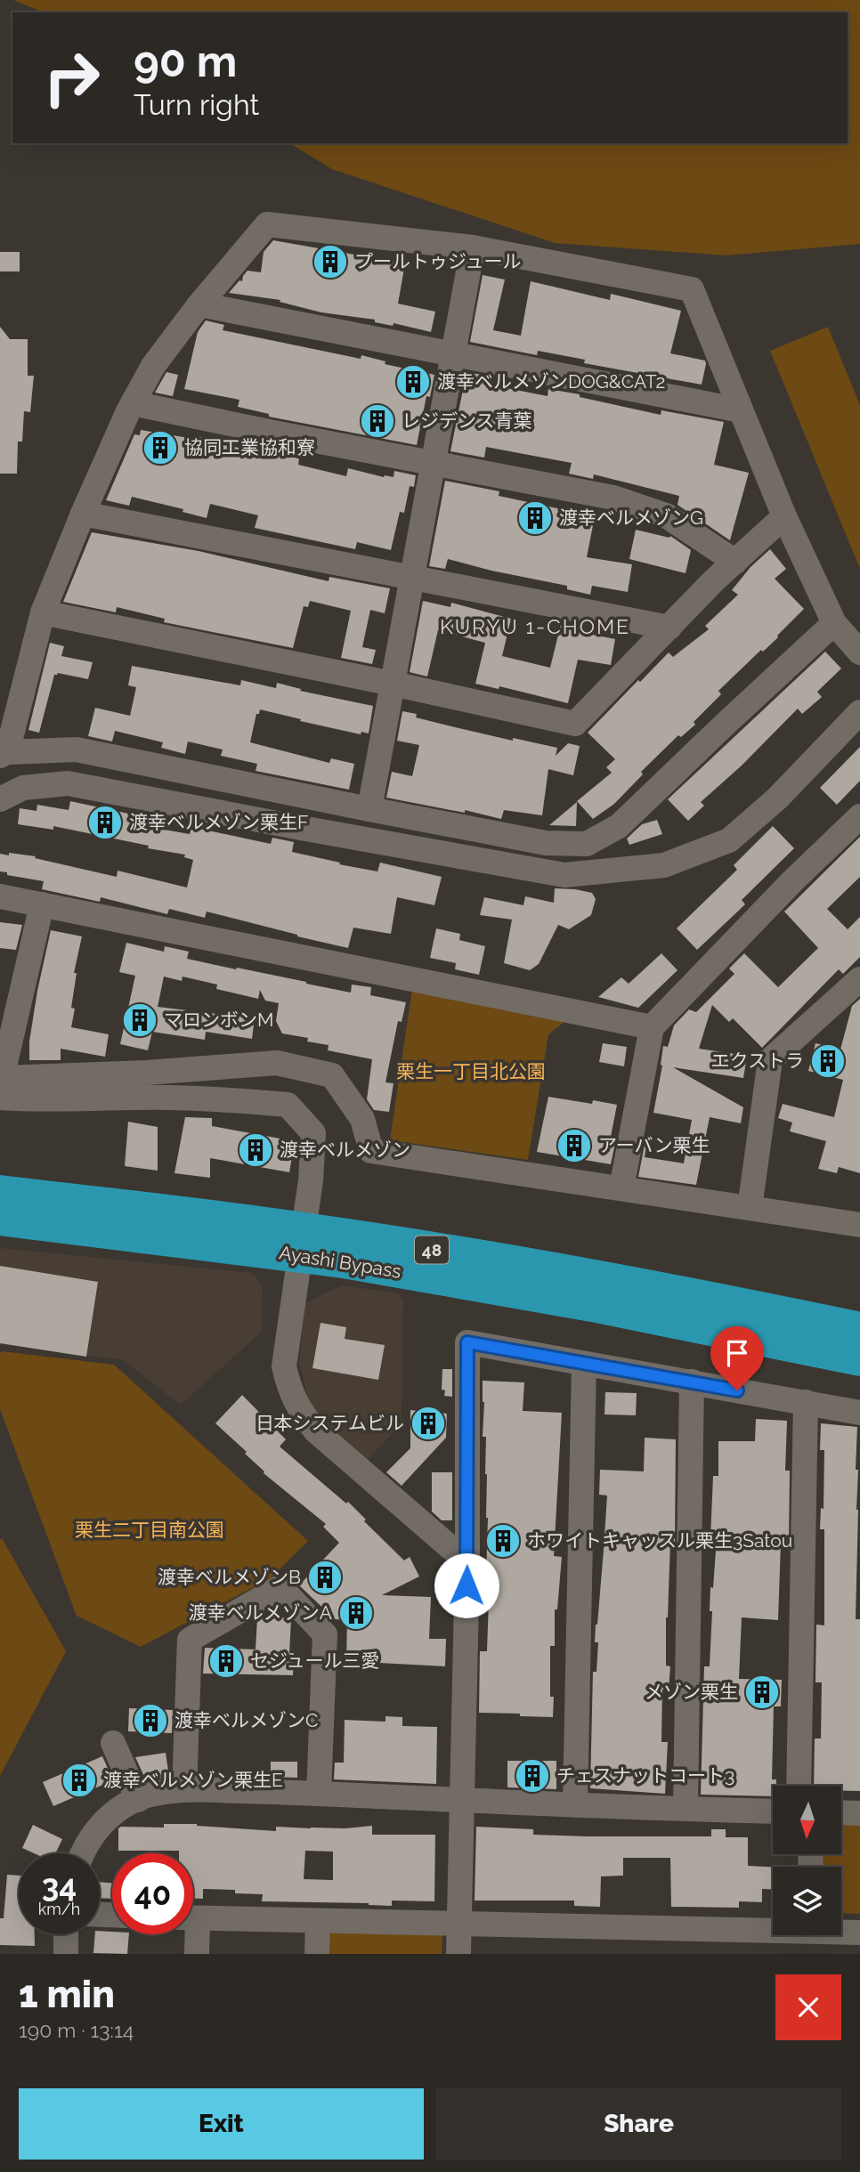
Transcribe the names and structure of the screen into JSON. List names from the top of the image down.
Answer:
{
  "streets": {
    "highway": ["48", "Ayashi Bypass"]
  },
  "districts": ["KURYU 1-CHOME"],
  "parks": ["栗生一丁目北公園", "栗生二丁目南公園"],
  "places": {
    "building": [
      "プールトゥジュール",
      "渡幸ベルメゾンDOG&CAT2",
      "レジデンス青葉",
      "協同工業協和寮",
      "渡幸ベルメゾンG",
      "渡幸ベルメゾン栗生F",
      "マロンボンM",
      "エクストラ",
      "アーバン栗生",
      "渡幸ベルメゾン",
      "日本システムビル",
      "ホワイトキャッスル栗生3Satou",
      "渡幸ベルメゾンB",
      "渡幸ベルメゾンA",
      "セジュール三愛",
      "メゾン栗生",
      "渡幸ベルメゾンC",
      "チェスナットコート3",
      "渡幸ベルメゾン栗生E"
    ]
  },
  "north": "bottom",
  "page": {
    "turn": ["90 m", "Turn right"],
    "speed": "34 km/h",
    "limit": "40",
    "heading": ["1 min", "190 m · 13:14"],
    "buttons": ["Exit", "Share"]
  }
}
